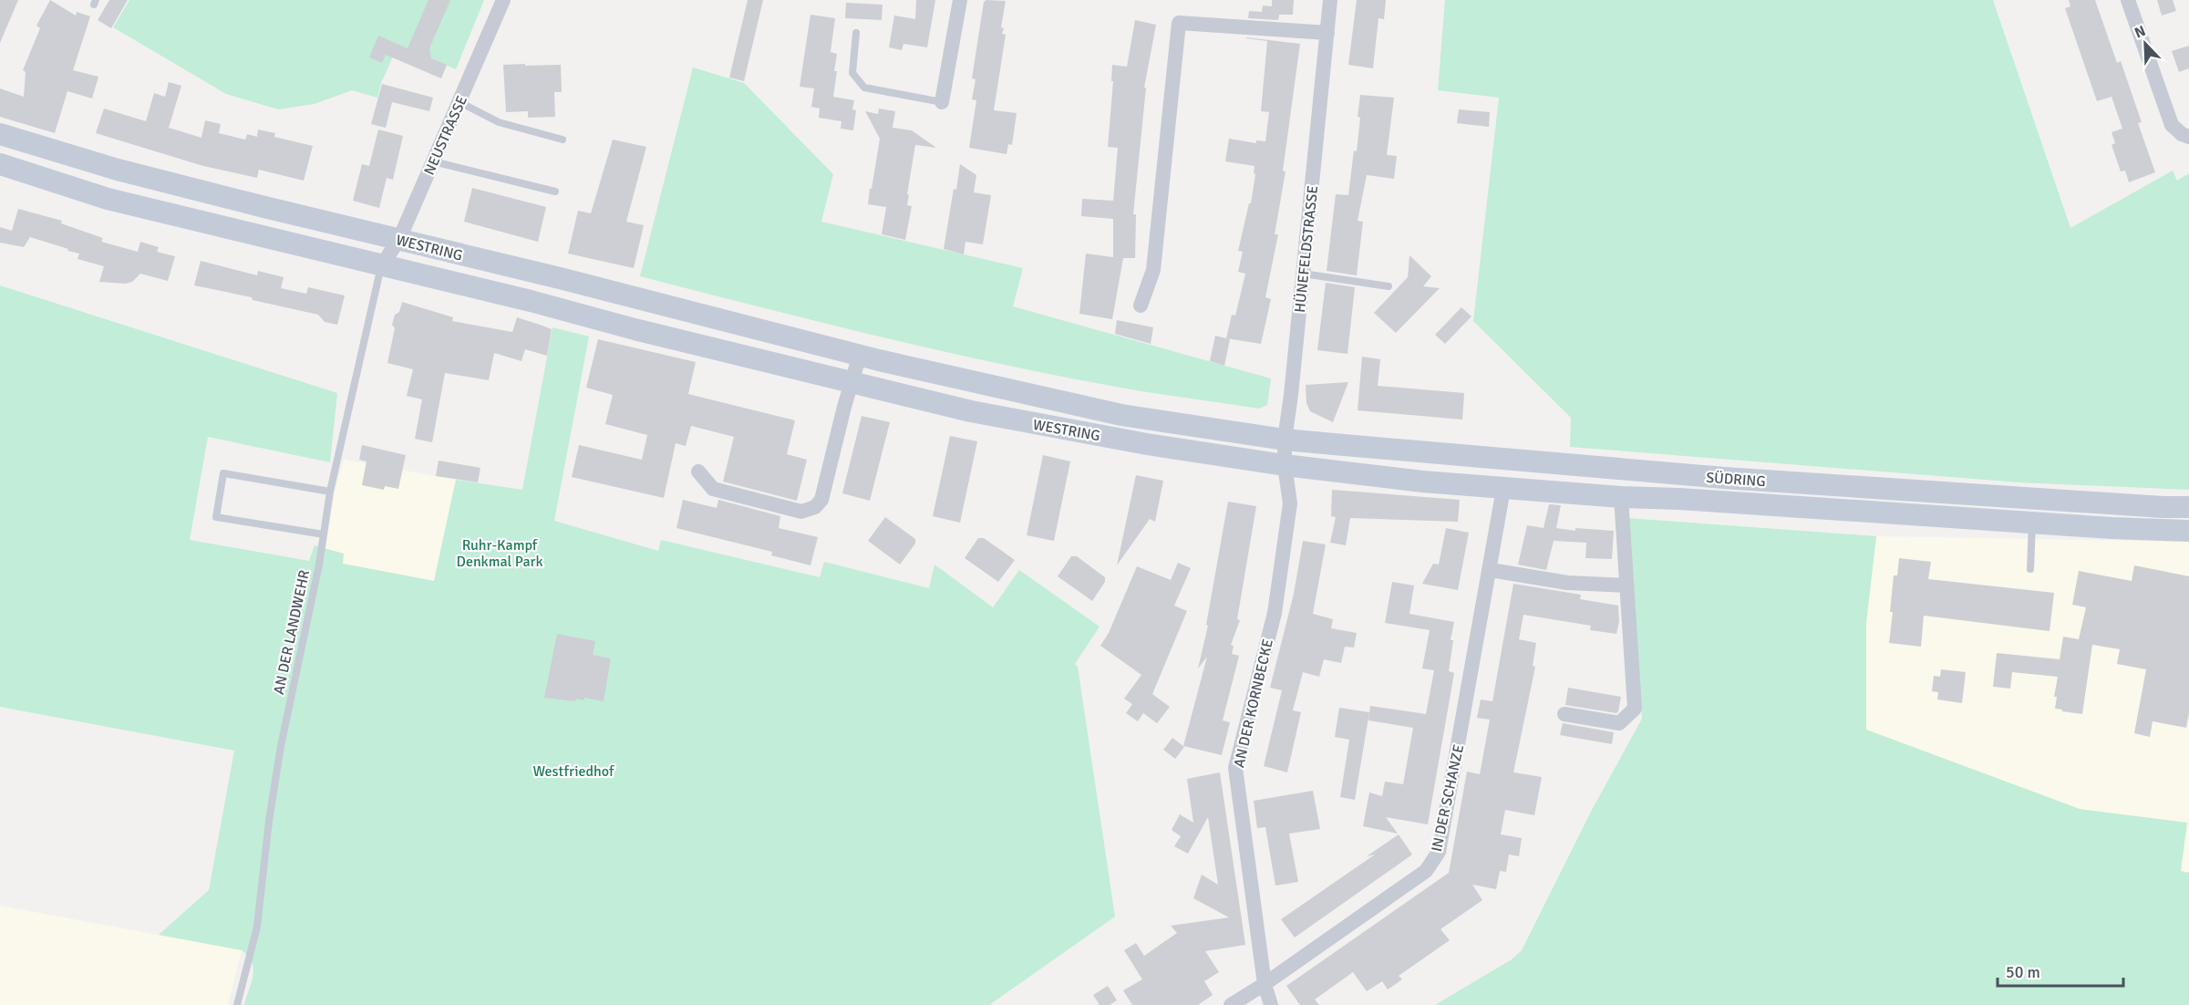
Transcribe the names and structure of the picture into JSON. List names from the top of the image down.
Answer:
{
  "streets": {
    "main road": ["WESTRING", "SÜDRING"],
    "street": [
      "NEUSTRASSE",
      "HÜNEFELDSTRASSE",
      "AN DER KORNBECKE",
      "IN DER SCHANZE"
    ],
    "lane": ["AN DER LANDWEHR"]
  },
  "crossings": [
    ["NEUSTRASSE", "WESTRING"],
    ["NEUSTRASSE", "AN DER LANDWEHR"],
    ["WESTRING", "HÜNEFELDSTRASSE"],
    ["WESTRING", "SÜDRING"],
    ["WESTRING", "AN DER LANDWEHR"],
    ["WESTRING", "AN DER KORNBECKE"],
    ["HÜNEFELDSTRASSE", "SÜDRING"],
    ["HÜNEFELDSTRASSE", "AN DER KORNBECKE"],
    ["SÜDRING", "AN DER KORNBECKE"],
    ["SÜDRING", "IN DER SCHANZE"],
    ["AN DER KORNBECKE", "IN DER SCHANZE"]
  ],
  "parks": ["Ruhr-Kampf Denkmal Park", "Westfriedhof"],
  "scale_bar": "50 m",
  "north": "top left"
}
